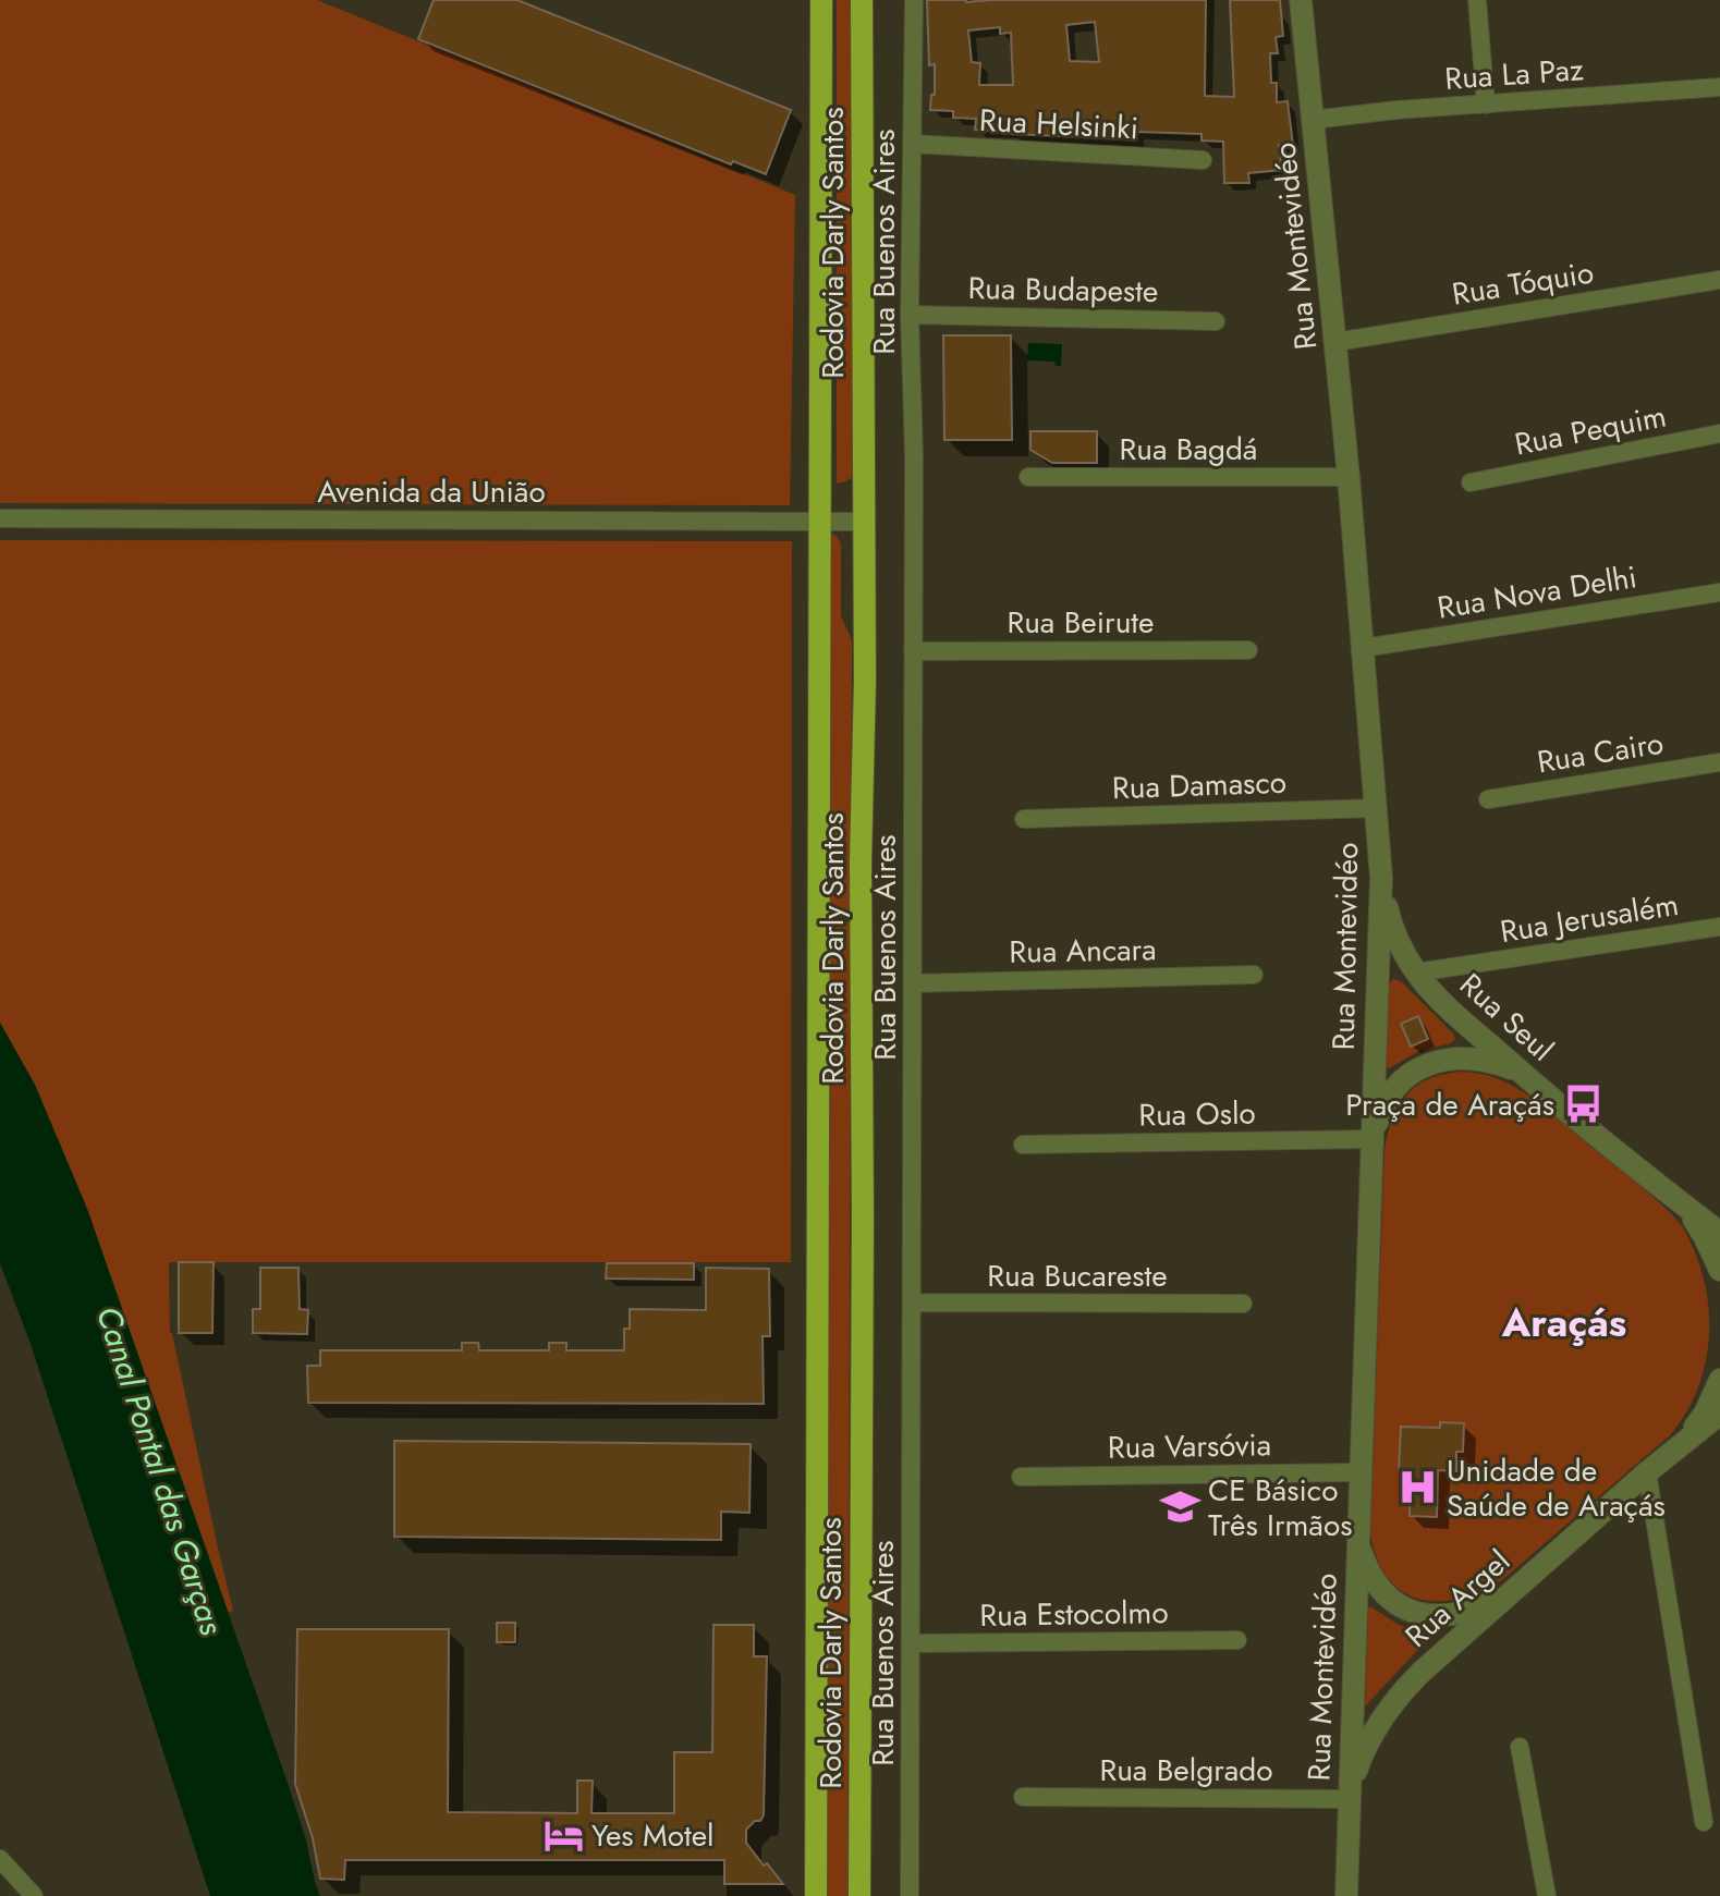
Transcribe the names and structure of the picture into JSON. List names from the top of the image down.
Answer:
{
  "streets": {
    "main road": ["Rodovia Darly Santos"],
    "street": [
      "Rua La Paz",
      "Rua Helsinki",
      "Rua Buenos Aires",
      "Rua Montevidéo",
      "Rua Tóquio",
      "Rua Budapeste",
      "Rua Pequim",
      "Rua Bagdá",
      "Avenida da União",
      "Rua Nova Delhi",
      "Rua Beirute",
      "Rua Cairo",
      "Rua Damasco",
      "Rua Jerusalém",
      "Rua Ancara",
      "Rua Seul",
      "Rua Oslo",
      "Rua Bucareste",
      "Rua Varsóvia",
      "Rua Argel",
      "Rua Estocolmo",
      "Rua Belgrado"
    ]
  },
  "crossings": [
    ["Rua La Paz", "Rua Montevidéo"],
    ["Rua Helsinki", "Rua Buenos Aires"],
    ["Rua Buenos Aires", "Rua Budapeste"],
    ["Rua Buenos Aires", "Rua Beirute"],
    ["Rua Buenos Aires", "Rua Ancara"],
    ["Rua Buenos Aires", "Rua Bucareste"],
    ["Rua Buenos Aires", "Rua Estocolmo"],
    ["Rodovia Darly Santos", "Avenida da União"],
    ["Rua Montevidéo", "Rua Tóquio"],
    ["Rua Montevidéo", "Rua Bagdá"],
    ["Rua Montevidéo", "Rua Nova Delhi"],
    ["Rua Montevidéo", "Rua Damasco"],
    ["Rua Montevidéo", "Rua Seul"],
    ["Rua Montevidéo", "Rua Oslo"],
    ["Rua Montevidéo", "Rua Varsóvia"],
    ["Rua Montevidéo", "Rua Argel"],
    ["Rua Montevidéo", "Rua Belgrado"],
    ["Rua Jerusalém", "Rua Seul"],
    ["Rua Argel", "Rua Belgrado"]
  ],
  "districts": ["Araçás"],
  "water": ["Canal Pontal das Garças"],
  "places": {
    "bus stop": ["Praça de Araçás"],
    "hospital": ["Unidade de Saúde de Araçás"],
    "school or university": ["CE Básico Três Irmãos"],
    "hotel": ["Yes Motel"]
  }
}
